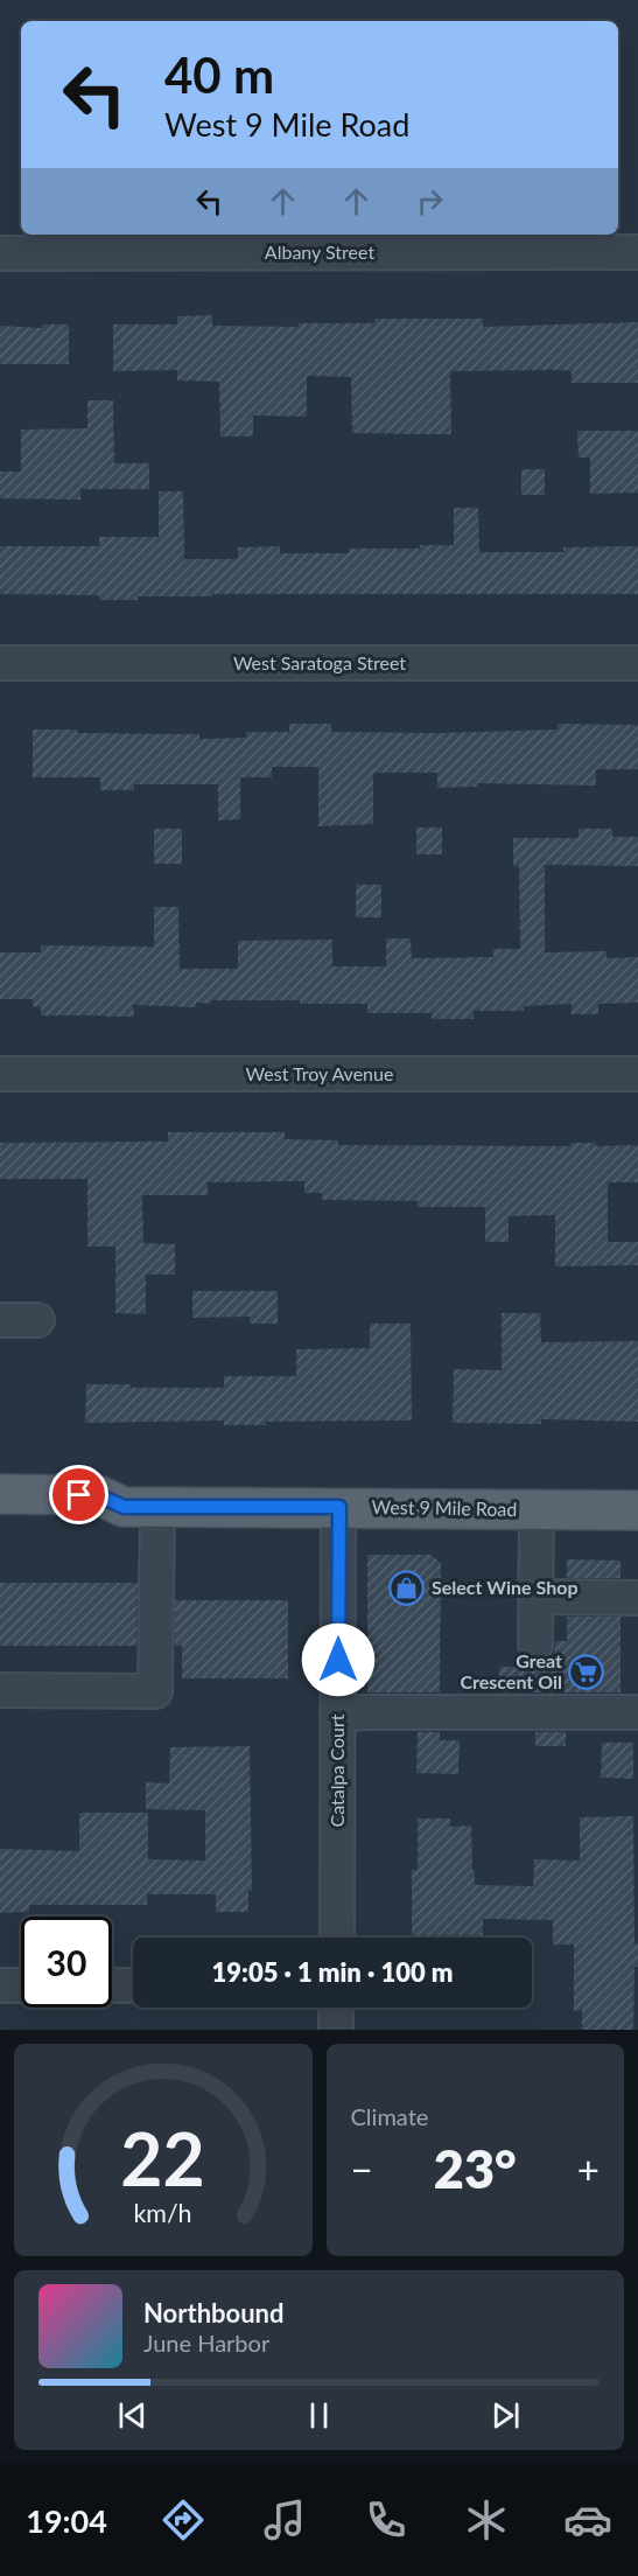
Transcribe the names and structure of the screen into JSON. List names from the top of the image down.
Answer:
{
  "streets": {
    "main road": ["West 9 Mile Road"],
    "street": [
      "Albany Street",
      "West Saratoga Street",
      "West Troy Avenue",
      "Catalpa Court"
    ]
  },
  "crossings": [
    ["West 9 Mile Road", "Catalpa Court"]
  ],
  "places": {
    "shop": ["Select Wine Shop"],
    "supermarket": ["Great Crescent Oil"]
  },
  "page": {
    "turn": ["40 m", "West 9 Mile Road"],
    "limit": "30",
    "trip": "19:05 · 1 min · 100 m",
    "tile": "Climate",
    "heat": ["−", "23°", "+"],
    "song": ["Northbound", "June Harbor"],
    "tabs": "19:04",
    "gauge": ["22", "km/h"]
  }
}
